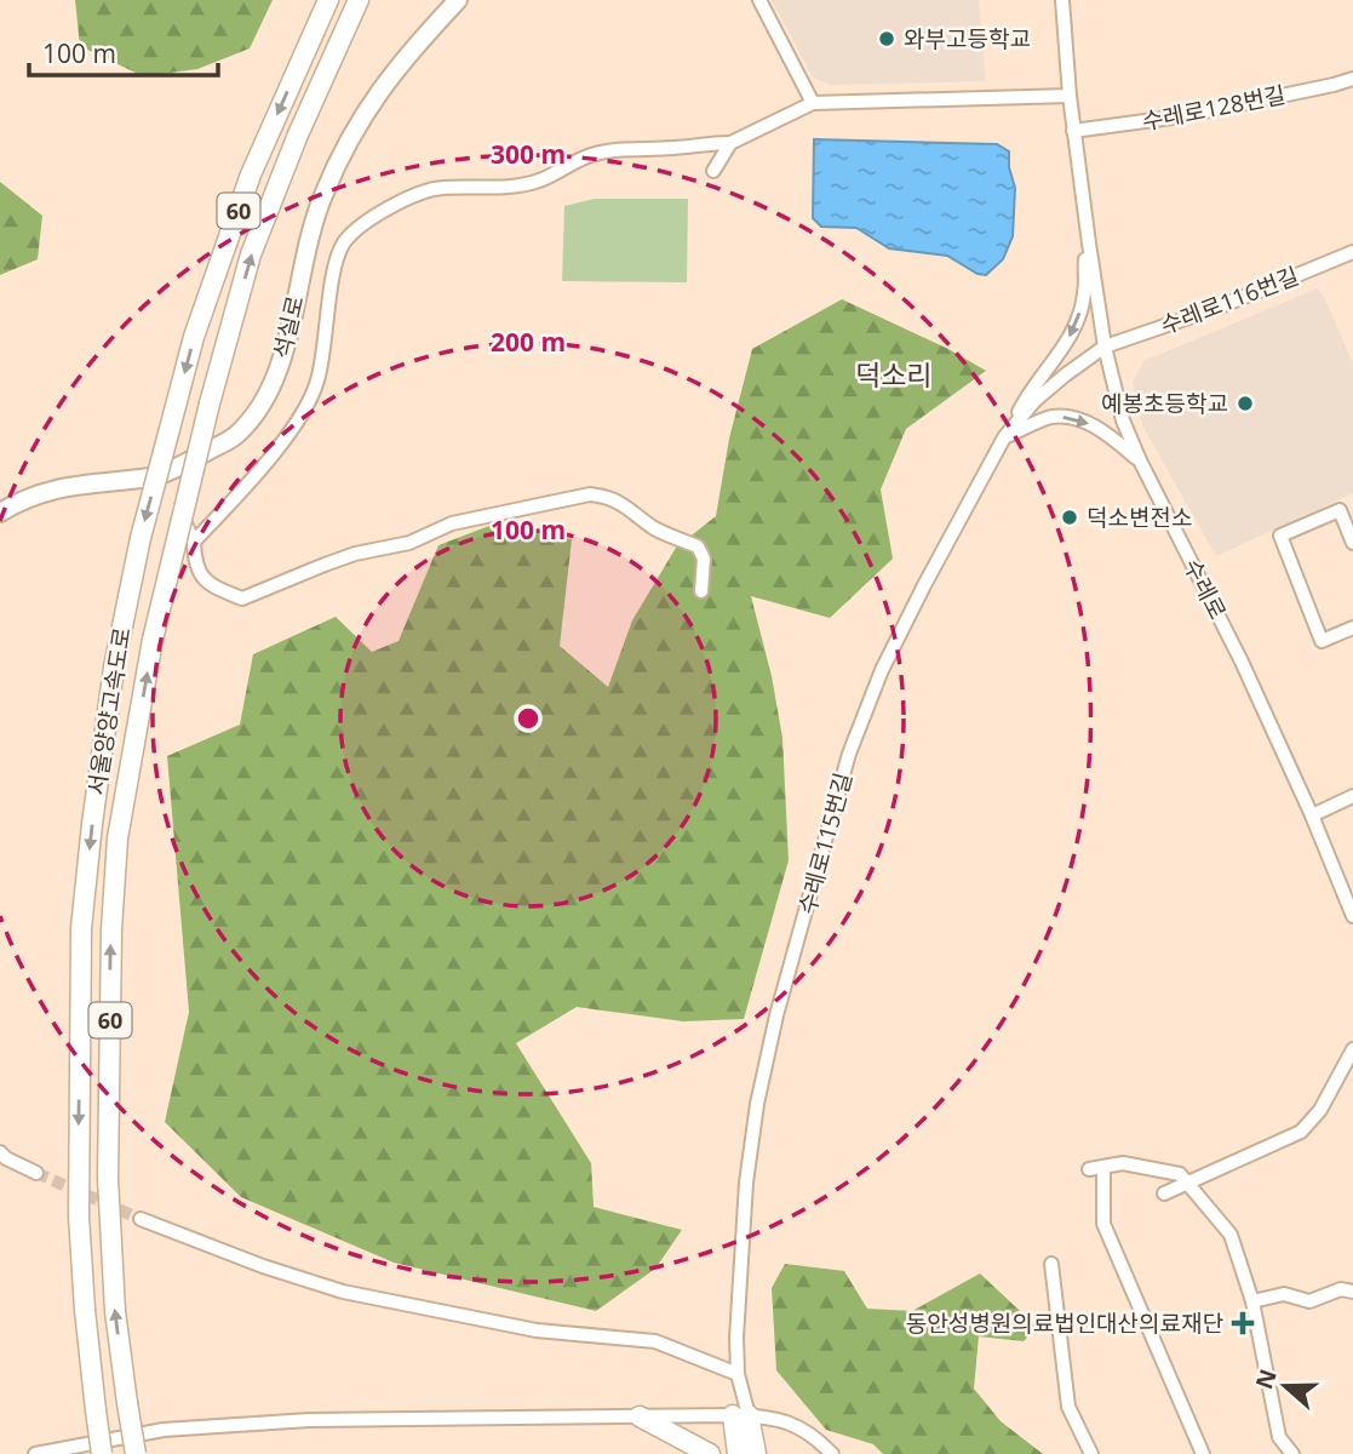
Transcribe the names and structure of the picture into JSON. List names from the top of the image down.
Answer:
{
  "streets": {
    "highway": ["60", "서울양양고속도로"],
    "main road": ["석실로"],
    "street": [
      "수레로128번길",
      "수레로116번길",
      "수레로",
      "수레로115번길"
    ]
  },
  "crossings": [
    ["수레로128번길", "수레로"],
    ["수레로116번길", "수레로"],
    ["수레로116번길", "수레로115번길"],
    ["수레로", "수레로115번길"]
  ],
  "districts": ["덕소리"],
  "places": {
    "other": ["와부고등학교", "예봉초등학교", "덕소변전소"],
    "health": ["동안성병원의료법인대산의료재단"]
  },
  "scale_bar": "100 m",
  "north": "left",
  "rings": ["300 m", "200 m", "100 m"]
}
